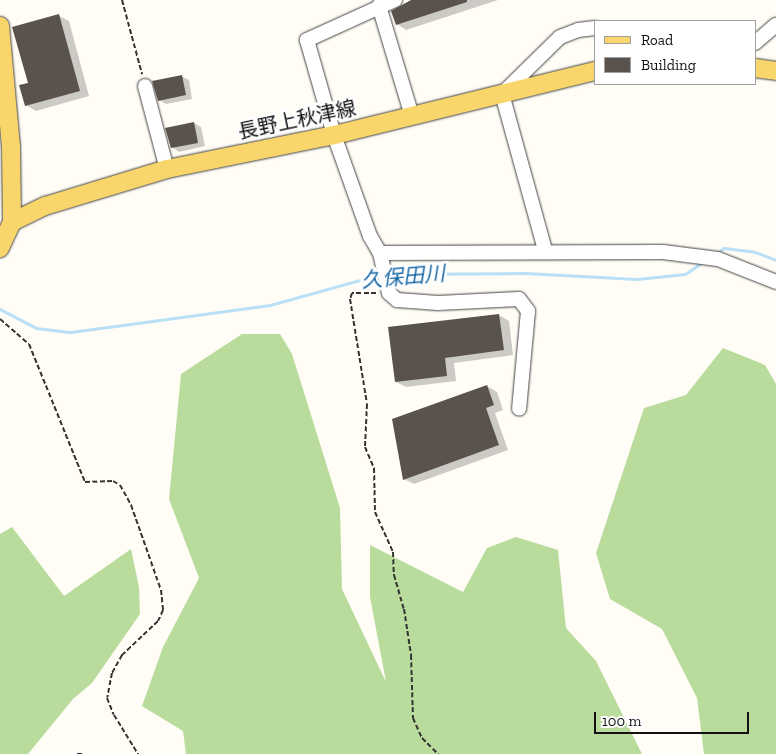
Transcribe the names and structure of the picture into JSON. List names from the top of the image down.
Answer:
{
  "streets": {
    "main road": ["長野上秋津線"]
  },
  "water": ["久保田川"],
  "legend": ["Road", "Building"],
  "scale_bar": "100 m"
}
